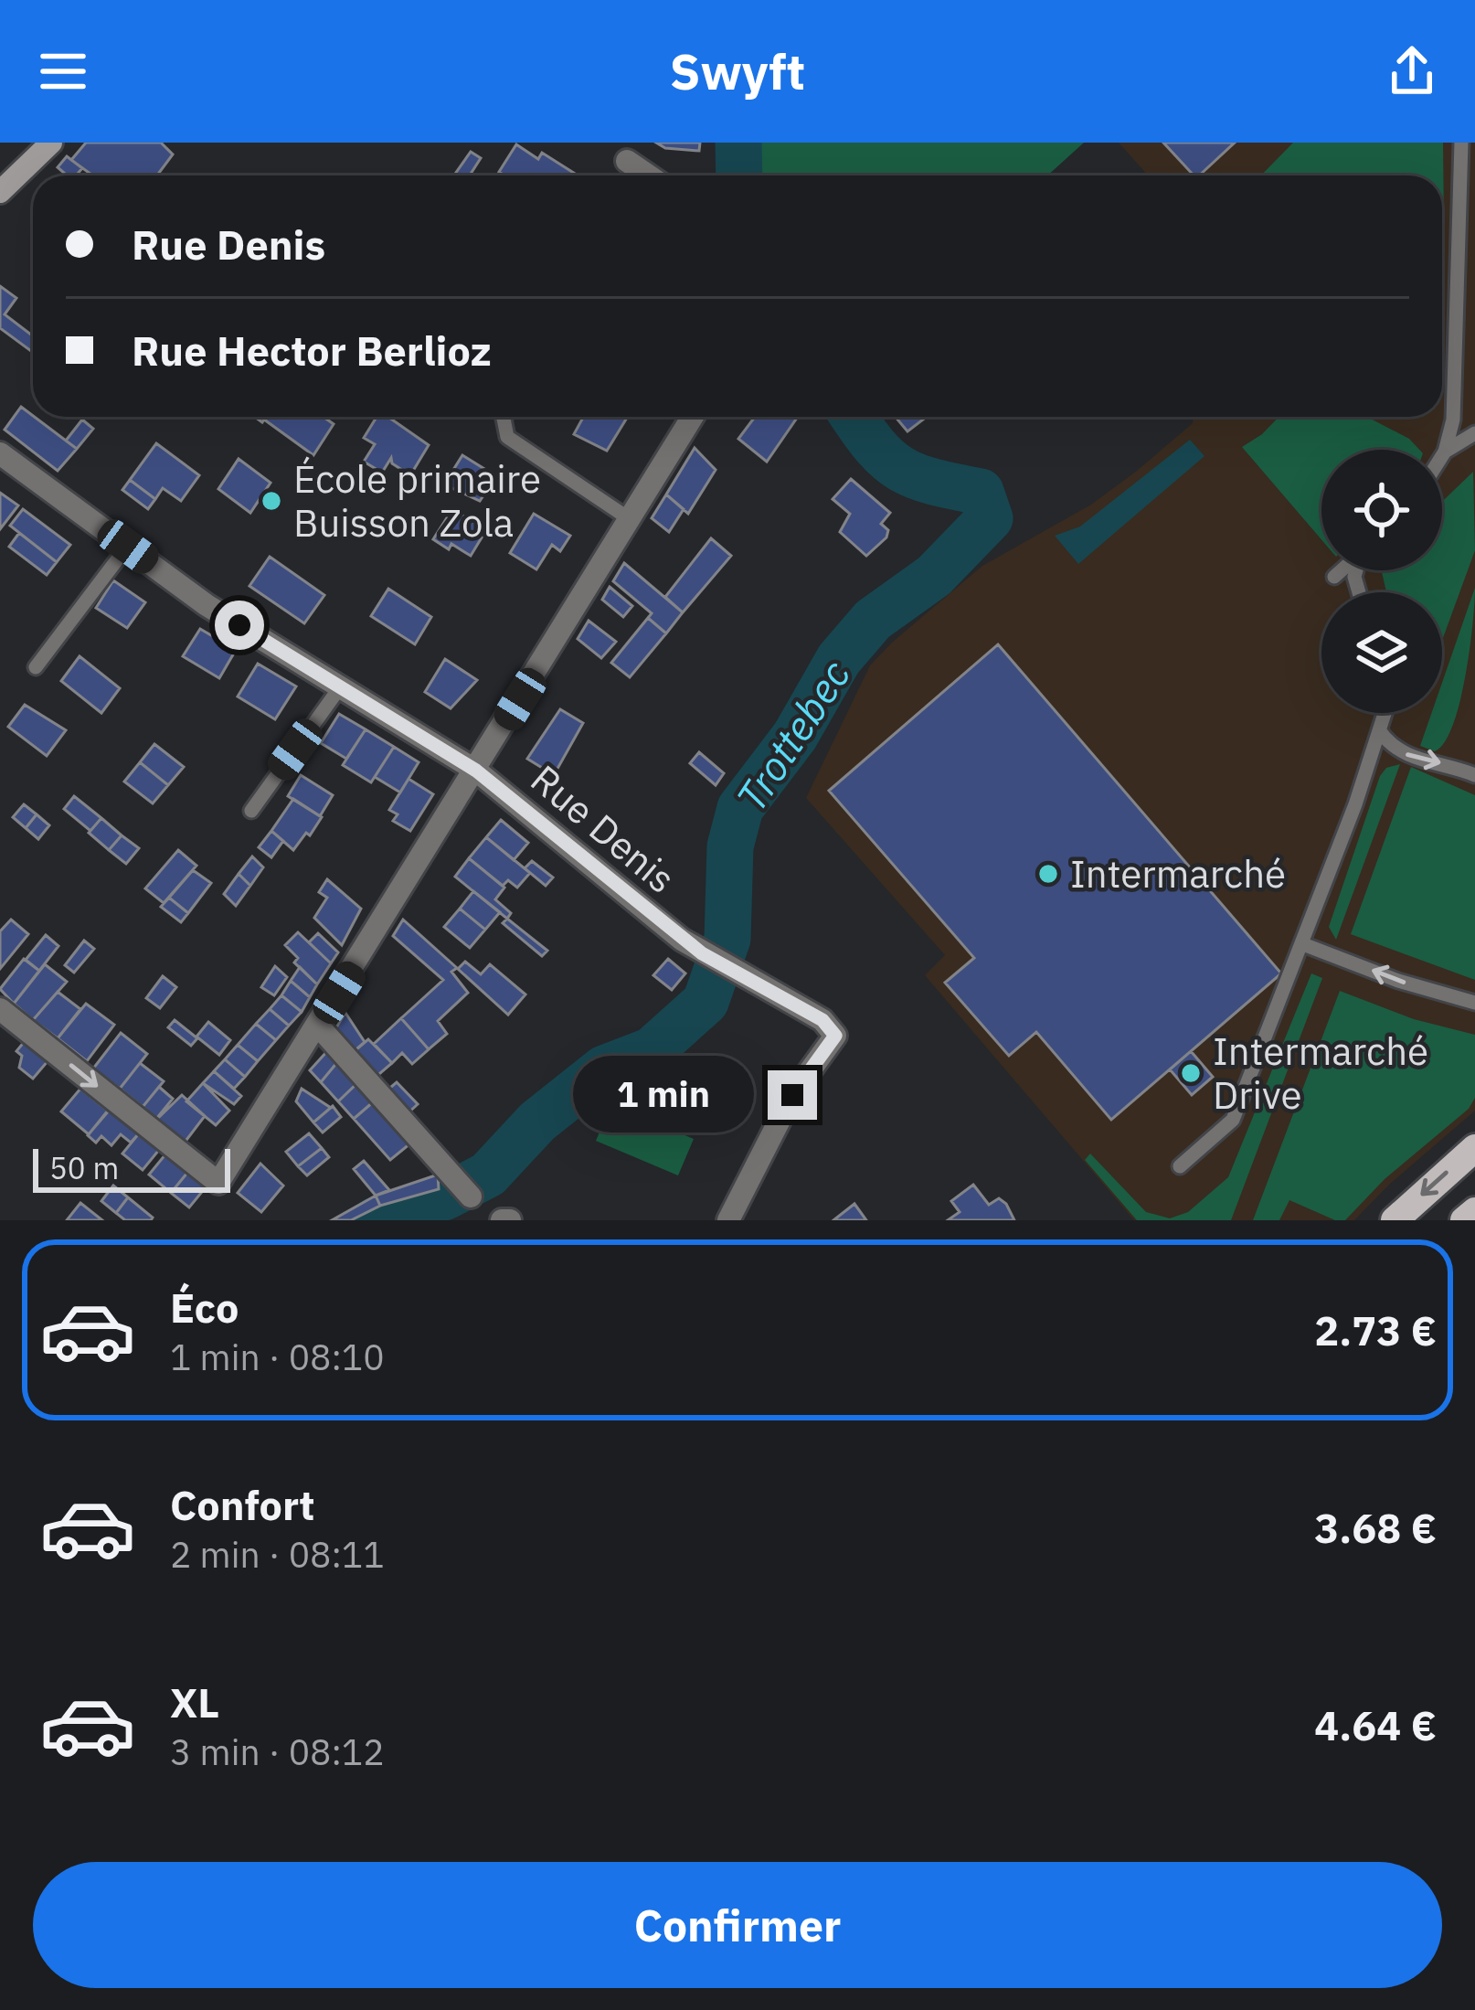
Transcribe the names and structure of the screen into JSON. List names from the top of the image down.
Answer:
{
  "streets": {
    "street": ["Rue Denis"]
  },
  "water": ["Trottebec"],
  "places": ["École primaire Buisson Zola", "Intermarché", "Intermarché Drive"],
  "scale_bar": "50 m",
  "page": {
    "header": "Swyft",
    "banner": ["Rue Denis", "Rue Hector Berlioz"],
    "bubble": "1 min",
    "scale": "50 m",
    "list": [
      {
        "name": "Éco",
        "note": "1 min · 08:10",
        "value": "2.73 €"
      },
      {
        "name": "Confort",
        "note": "2 min · 08:11",
        "value": "3.68 €"
      },
      {
        "name": "XL",
        "note": "3 min · 08:12",
        "value": "4.64 €"
      }
    ],
    "buttons": "Confirmer"
  }
}
